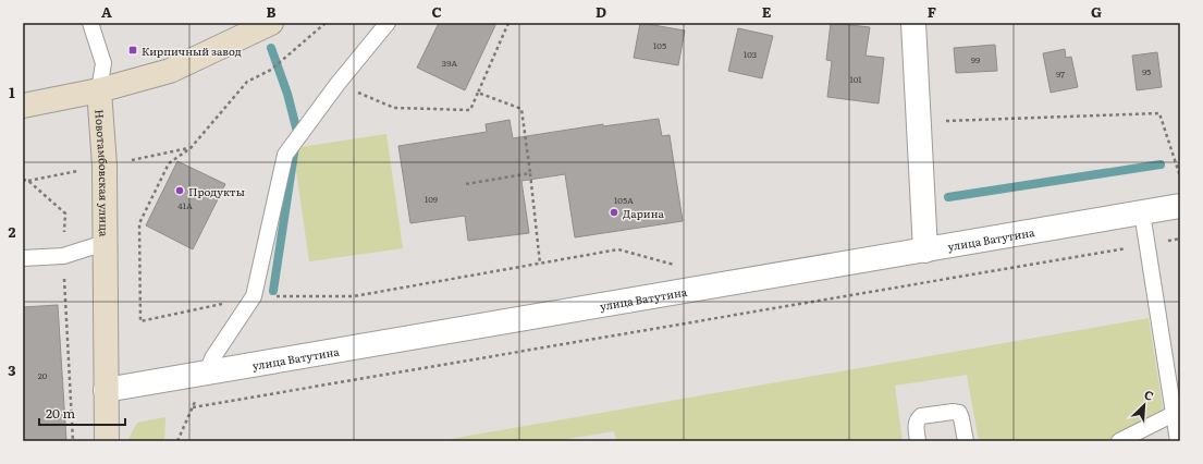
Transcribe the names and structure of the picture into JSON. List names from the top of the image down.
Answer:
{
  "streets": {
    "street": ["Новотамбовская улица", "улица Ватутина"]
  },
  "crossings": [
    ["Новотамбовская улица", "улица Ватутина"]
  ],
  "places": {
    "transit": ["Кирпичный завод"],
    "other": ["Продукты", "Дарина"]
  },
  "house_numbers": [
    "105",
    "103",
    "99",
    "39А",
    "95",
    "97",
    "101",
    "109",
    "105А",
    "41А",
    "20"
  ],
  "scale_bar": "20 m",
  "north": "top right",
  "grid": {
    "columns": [
      "A",
      "B",
      "C",
      "D",
      "E",
      "F",
      "G"
    ],
    "rows": ["1", "2", "3"]
  }
}
